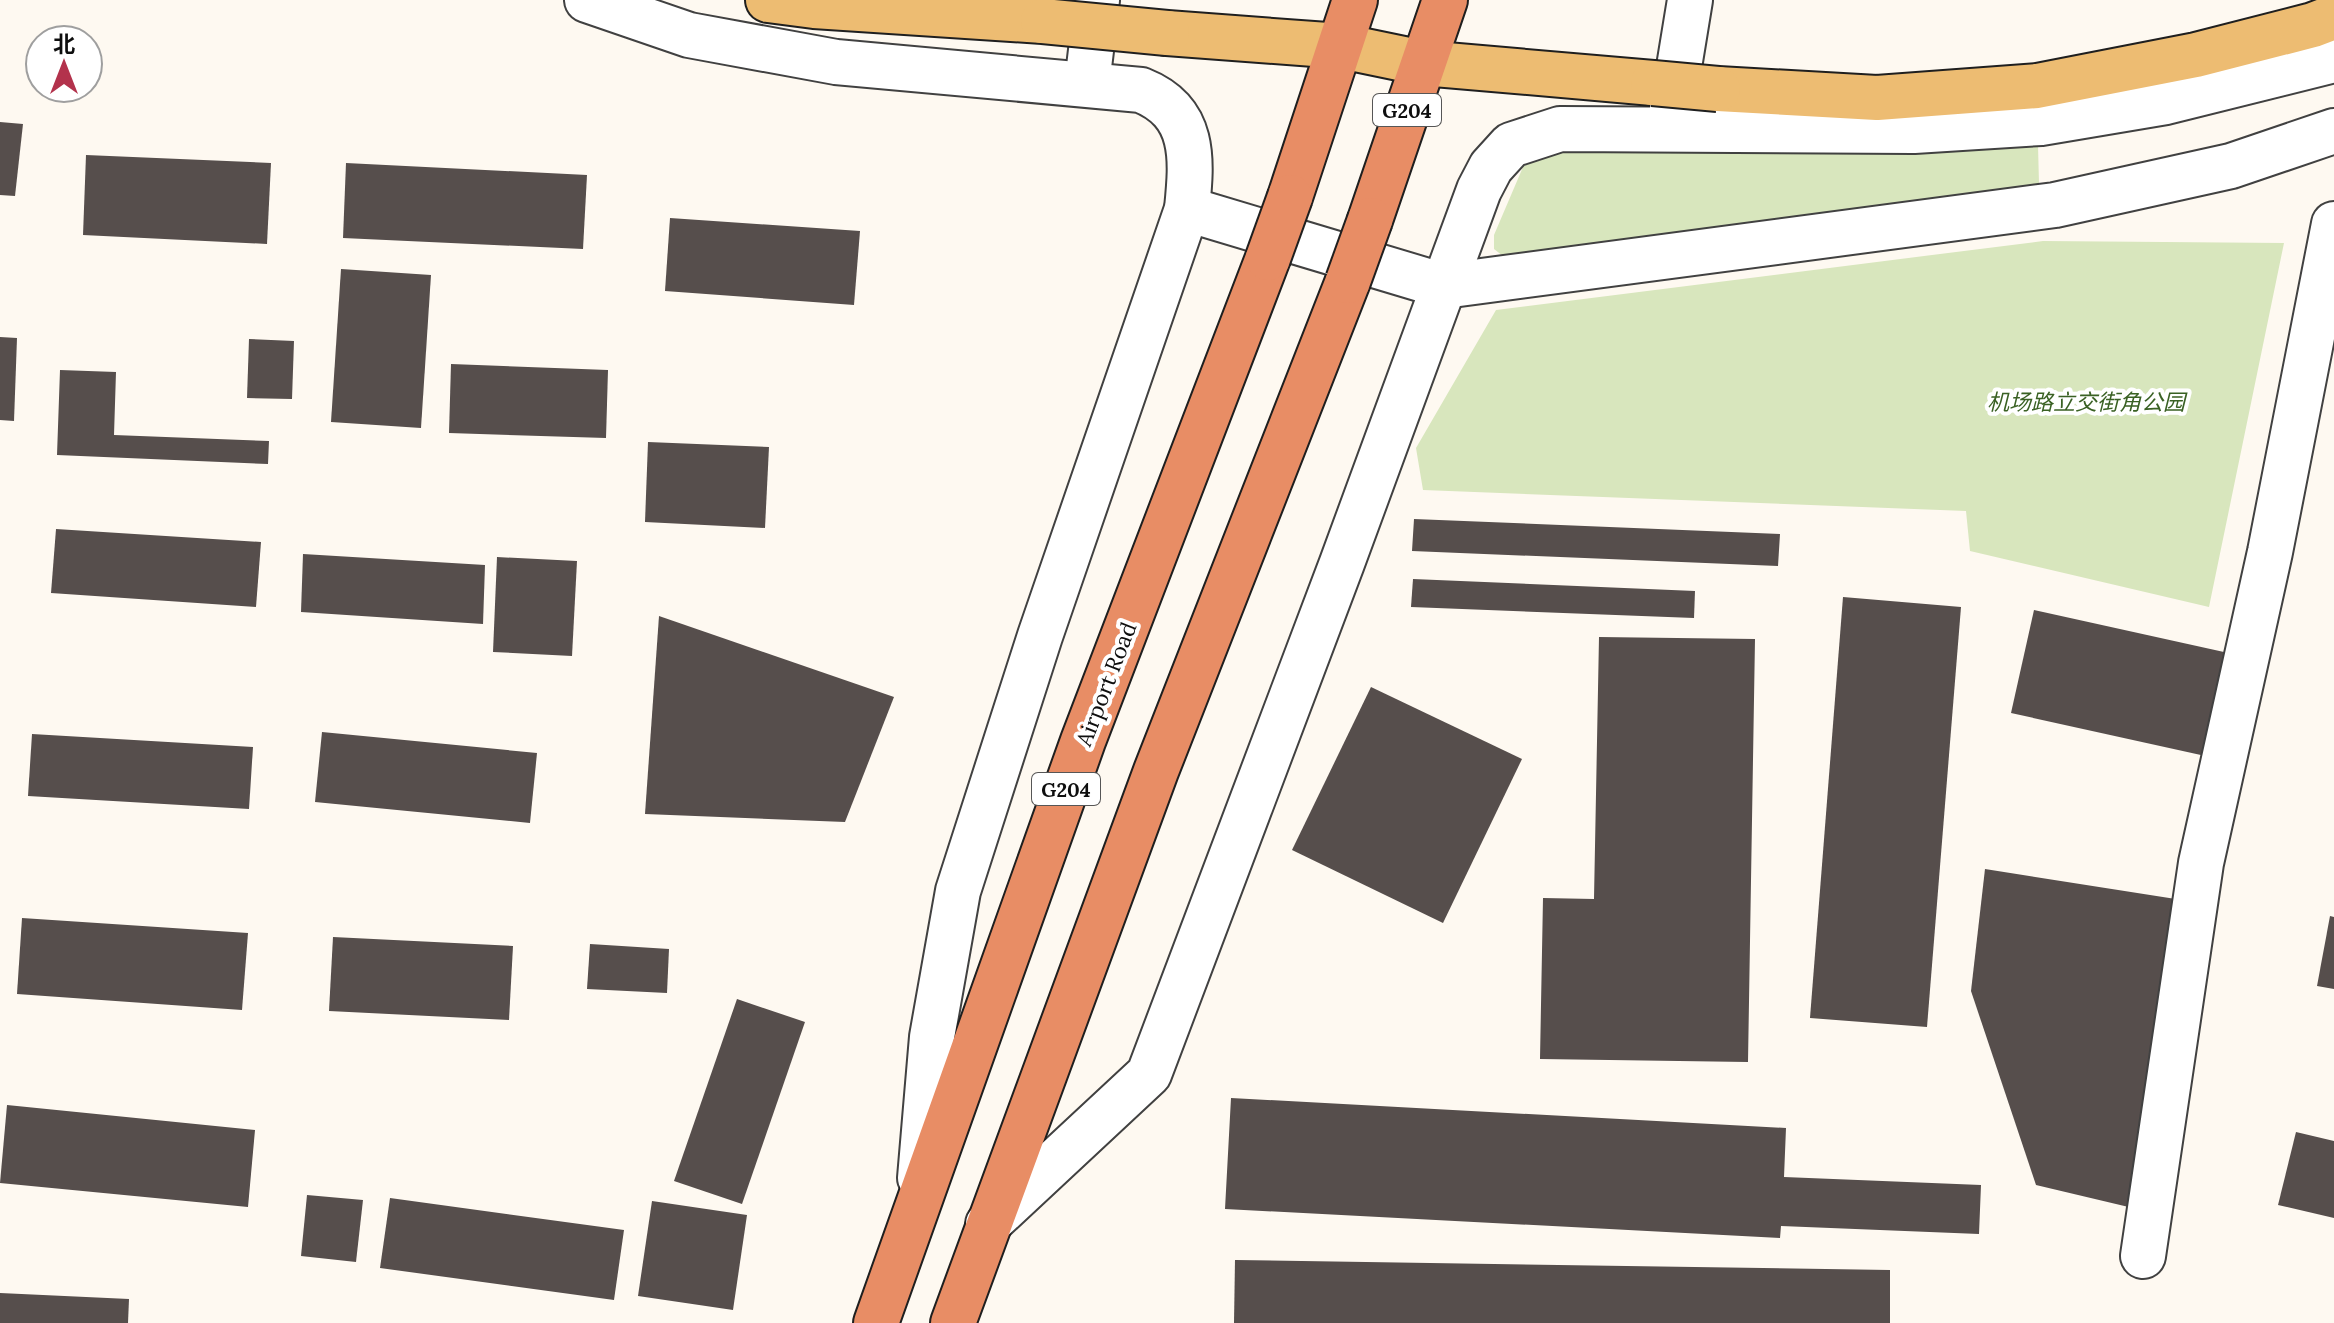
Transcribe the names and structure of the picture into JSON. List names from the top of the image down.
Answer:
{
  "streets": {
    "highway": ["G204", "Airport Road"]
  },
  "crossings": [
    ["G204", "Airport Road"]
  ],
  "parks": ["机场路立交街角公园"],
  "north": "top"
}
